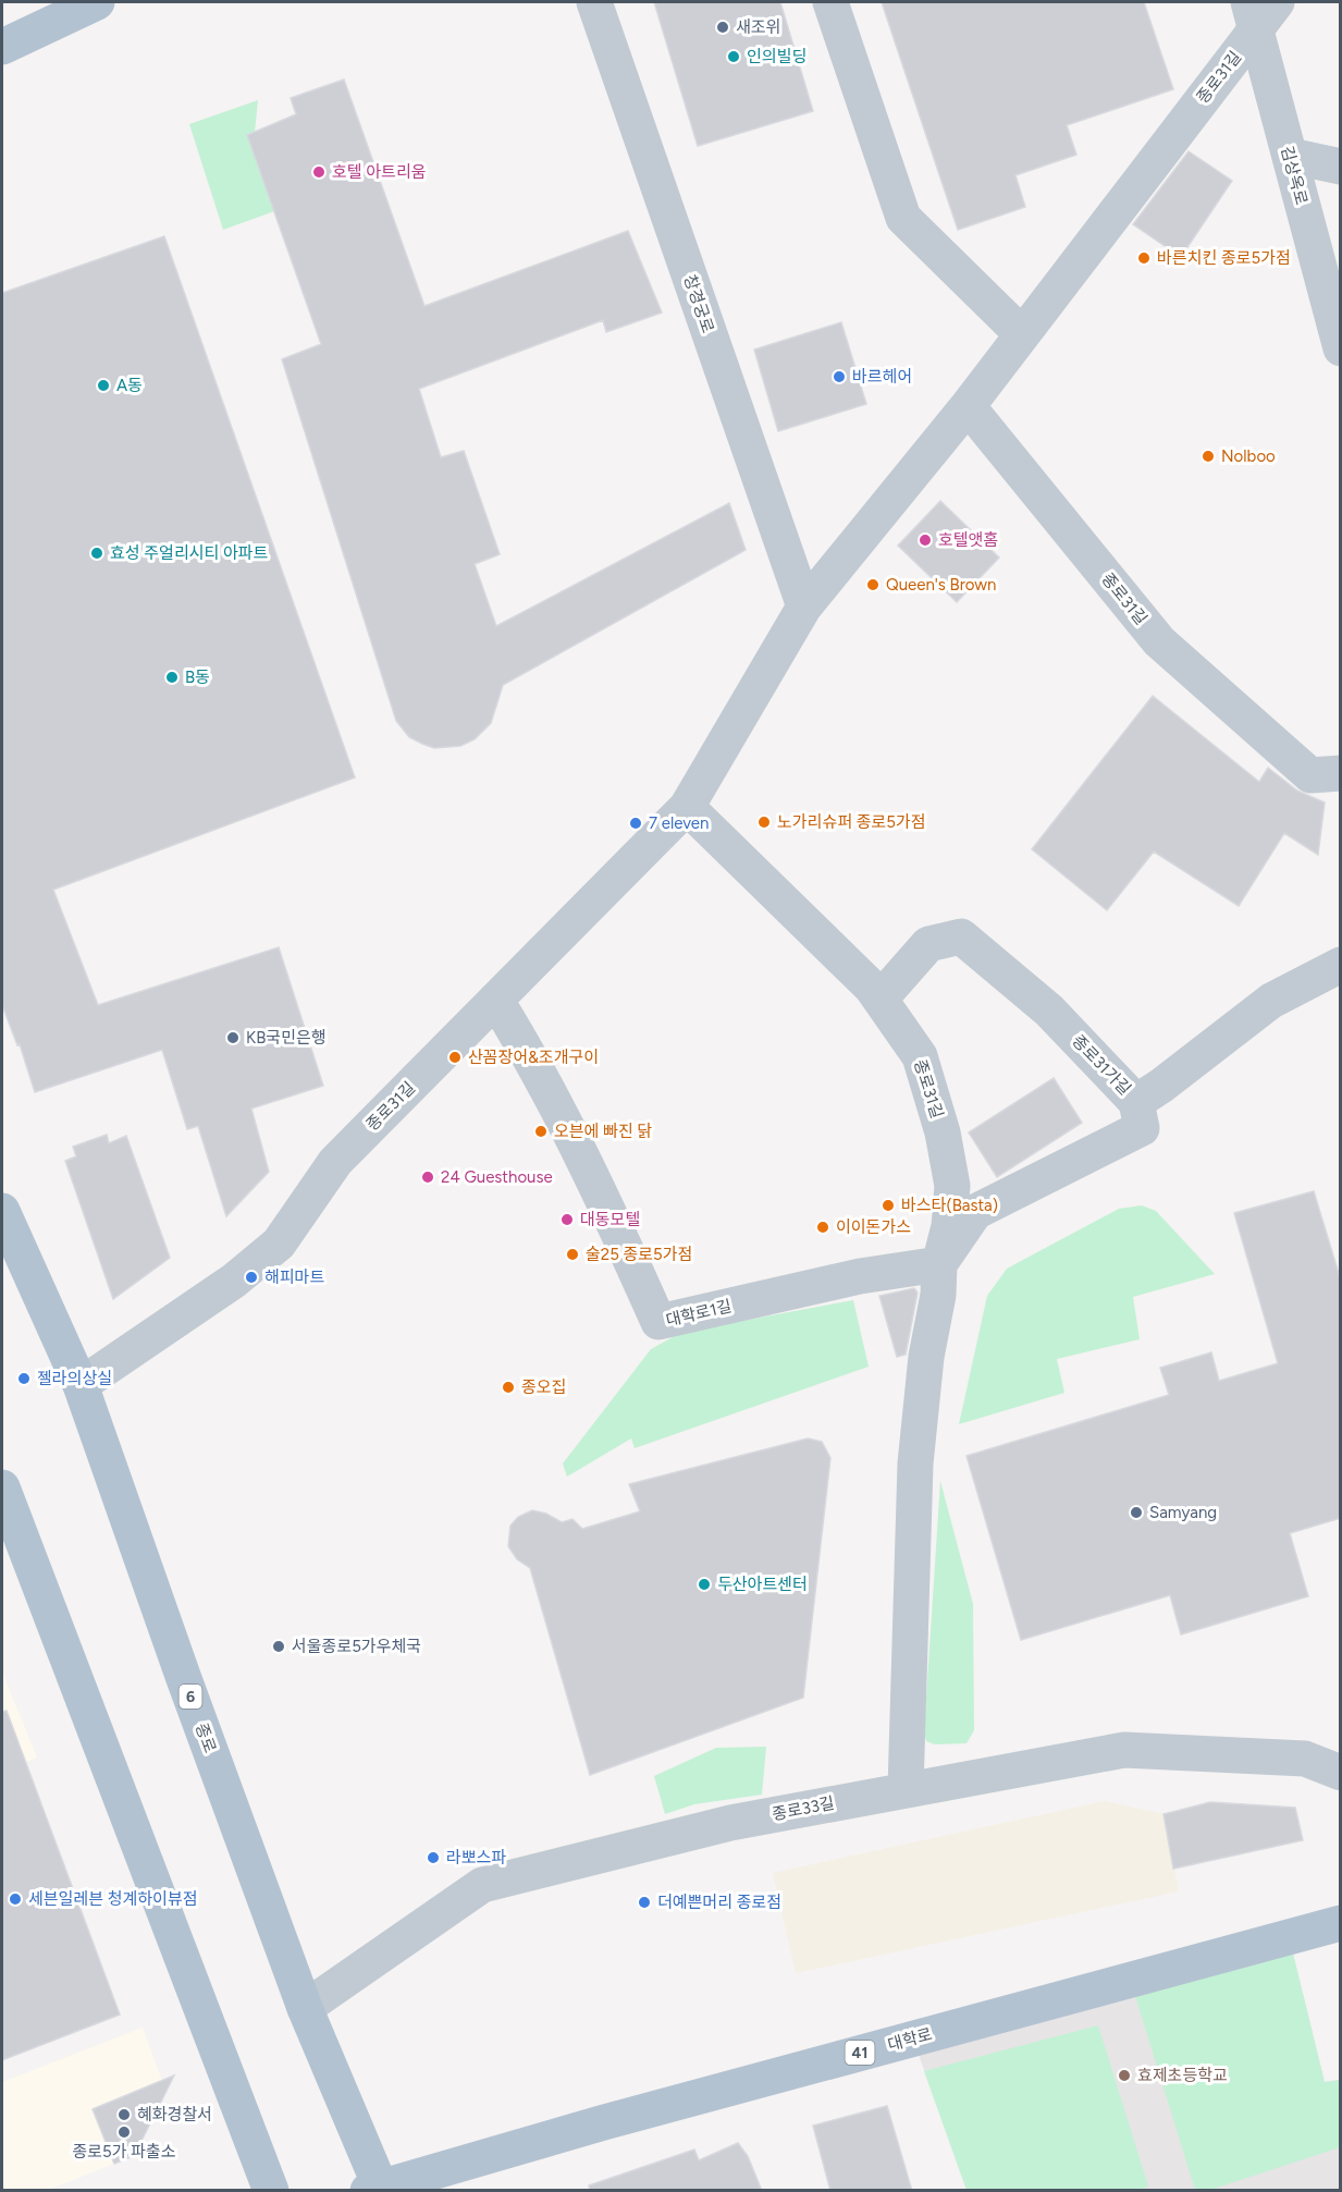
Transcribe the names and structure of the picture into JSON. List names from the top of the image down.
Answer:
{
  "streets": {
    "main road": [
      "6",
      "종로",
      "대학로",
      "41"
    ],
    "street": [
      "종로31길",
      "김상옥로",
      "창경궁로",
      "종로31가길",
      "대학로1길",
      "종로33길"
    ]
  },
  "crossings": [
    ["종로31길", "김상옥로"],
    ["종로31길", "창경궁로"],
    ["종로31길", "종로31가길"],
    ["종로31길", "대학로1길"],
    ["종로31길", "종로"],
    ["종로31길", "종로33길"],
    ["종로", "종로33길"],
    ["종로", "대학로"]
  ],
  "places": [
    "새조위",
    "인의빌딩",
    "호텔 아트리움",
    "바른치킨 종로5가점",
    "바르헤어",
    "A동",
    "Nolboo",
    "호텔앳홈",
    "효성 주얼리시티 아파트",
    "Queen's Brown",
    "B동",
    "노가리슈퍼 종로5가점",
    "7 eleven",
    "KB국민은행",
    "산꼼장어&조개구이",
    "오븐에 빠진 닭",
    "24 Guesthouse",
    "바스타(Basta)",
    "대동모텔",
    "이이돈가스",
    "술25 종로5가점",
    "해피마트",
    "젤라의상실",
    "종오집",
    "Samyang",
    "두산아트센터",
    "서울종로5가우체국",
    "라뽀스파",
    "세븐일레븐 청계하이뷰점",
    "더예쁜머리 종로점",
    "효제초등학교",
    "혜화경찰서",
    "종로5가 파출소"
  ]
}
